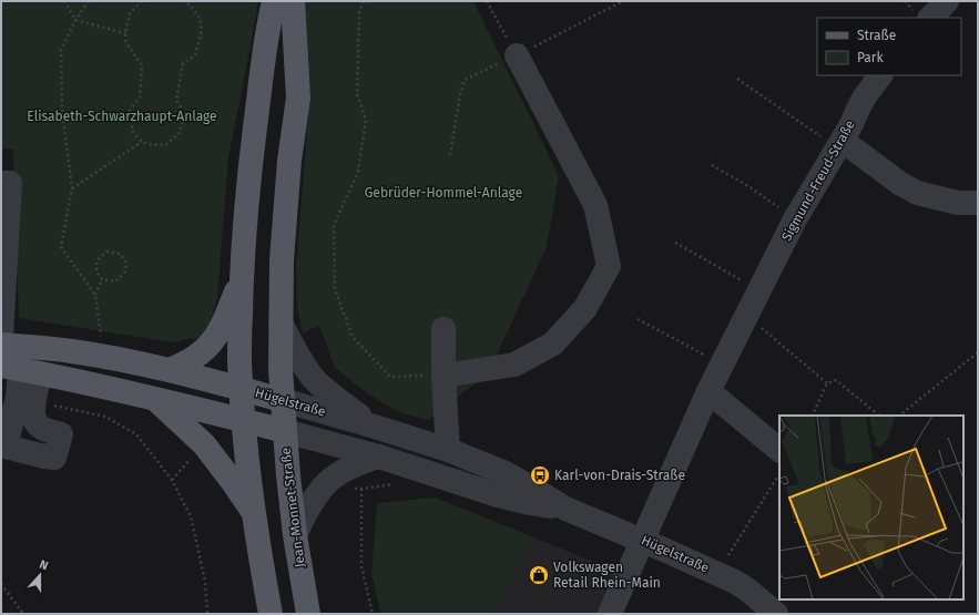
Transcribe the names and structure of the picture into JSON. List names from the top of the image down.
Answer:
{
  "streets": {
    "main road": ["Hügelstraße", "Jean-Monnet-Straße"],
    "street": ["Sigmund-Freud-Straße"]
  },
  "crossings": [
    ["Sigmund-Freud-Straße", "Hügelstraße"],
    ["Hügelstraße", "Jean-Monnet-Straße"]
  ],
  "parks": ["Elisabeth-Schwarzhaupt-Anlage", "Gebrüder-Hommel-Anlage"],
  "places": {
    "bus stop": ["Karl-von-Drais-Straße"],
    "shop": ["Volkswagen Retail Rhein-Main"]
  },
  "legend": ["Straße", "Park"],
  "north": "top"
}
